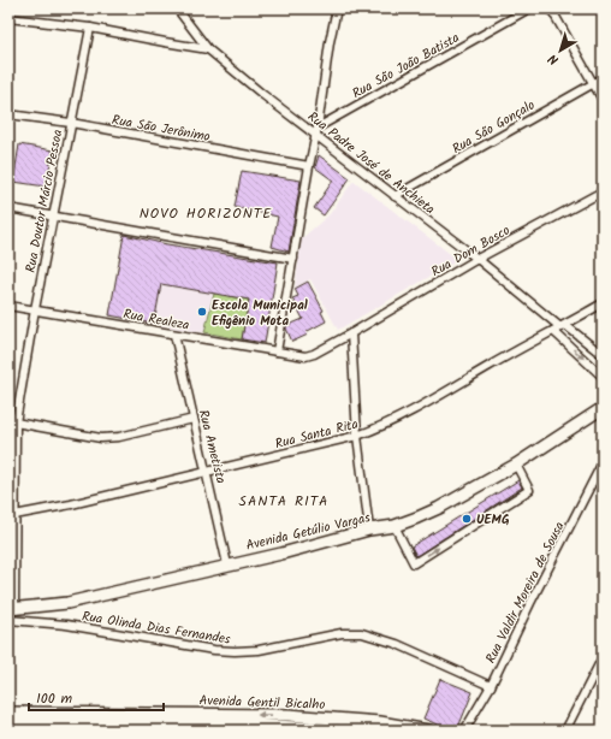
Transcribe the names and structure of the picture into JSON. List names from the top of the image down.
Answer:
{
  "streets": {
    "main road": ["Avenida Getúlio Vargas", "Avenida Gentil Bicalho"],
    "street": [
      "Rua São João Batista",
      "Rua São Gonçalo",
      "Rua São Jerônimo",
      "Rua Padre José de Anchieta",
      "Rua Doutor Márcio Pessoa",
      "Rua Dom Bosco",
      "Rua Realeza",
      "Rua Santa Rita",
      "Rua Ametista",
      "Rua Valdir Moreira de Sousa",
      "Rua Olinda Dias Fernandes"
    ]
  },
  "crossings": [
    ["Rua São João Batista", "Rua Padre José de Anchieta"],
    ["Rua São Gonçalo", "Rua Padre José de Anchieta"],
    ["Rua São Jerônimo", "Rua Doutor Márcio Pessoa"],
    ["Rua Padre José de Anchieta", "Rua Dom Bosco"],
    ["Rua Padre José de Anchieta", "Rua Santa Rita"],
    ["Rua Doutor Márcio Pessoa", "Rua Realeza"],
    ["Rua Doutor Márcio Pessoa", "Rua Santa Rita"],
    ["Rua Doutor Márcio Pessoa", "Avenida Getúlio Vargas"],
    ["Rua Dom Bosco", "Rua Realeza"],
    ["Rua Realeza", "Rua Ametista"],
    ["Rua Santa Rita", "Rua Ametista"],
    ["Rua Ametista", "Avenida Getúlio Vargas"],
    ["Rua Valdir Moreira de Sousa", "Rua Olinda Dias Fernandes"]
  ],
  "districts": ["NOVO HORIZONTE", "SANTA RITA"],
  "places": ["Escola Municipal Efigênio Mota", "UEMG"],
  "scale_bar": "100 m",
  "north": "bottom left"
}
